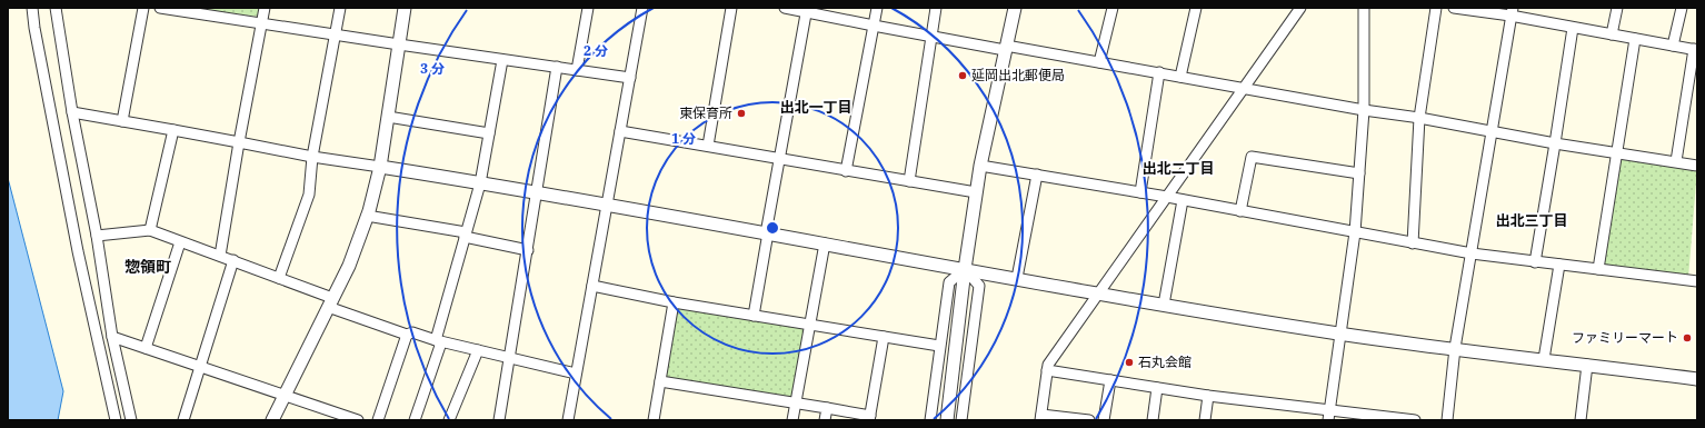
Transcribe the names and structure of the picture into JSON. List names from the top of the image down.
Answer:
{
  "districts": [
    "出北一丁目",
    "出北二丁目",
    "出北三丁目",
    "惣領町"
  ],
  "places": [
    "延岡出北郵便局",
    "東保育所",
    "ファミリーマート",
    "石丸会館"
  ],
  "rings": ["2 分", "3 分", "1 分"]
}
